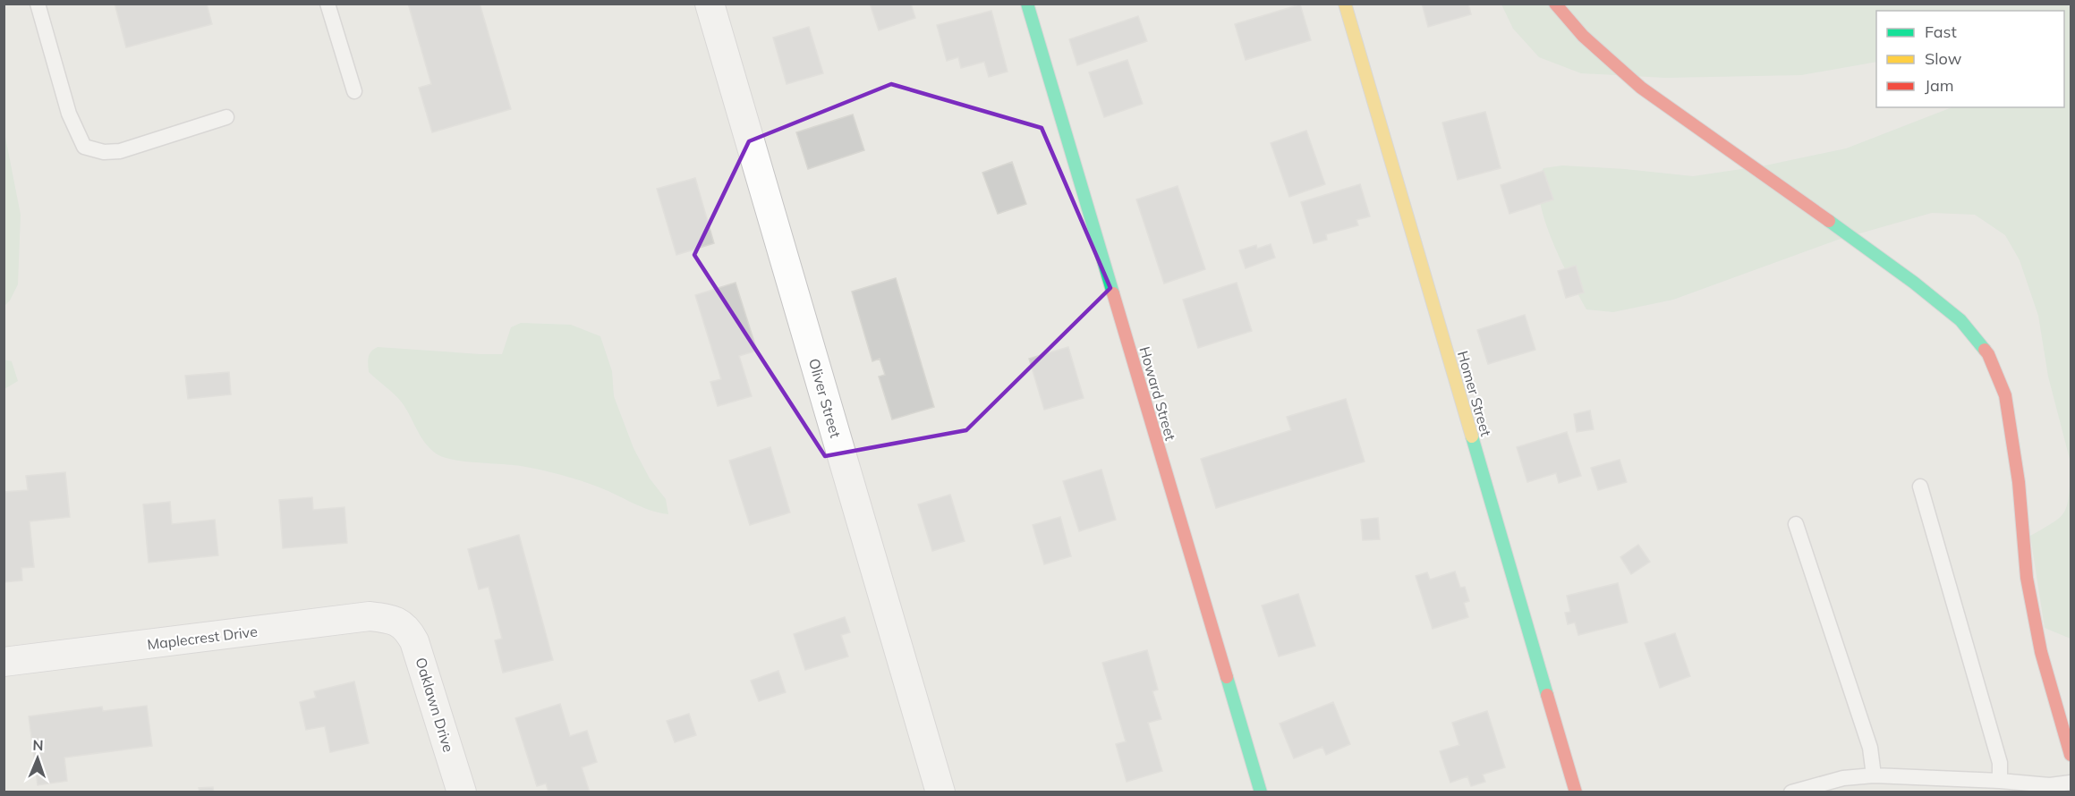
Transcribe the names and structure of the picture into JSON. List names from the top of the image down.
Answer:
{
  "streets": {
    "street": [
      "Howard Street",
      "Homer Street",
      "Oliver Street",
      "Maplecrest Drive",
      "Oaklawn Drive"
    ]
  },
  "crossings": [
    ["Maplecrest Drive", "Oaklawn Drive"]
  ],
  "legend": ["Fast", "Slow", "Jam"],
  "north": "top"
}
